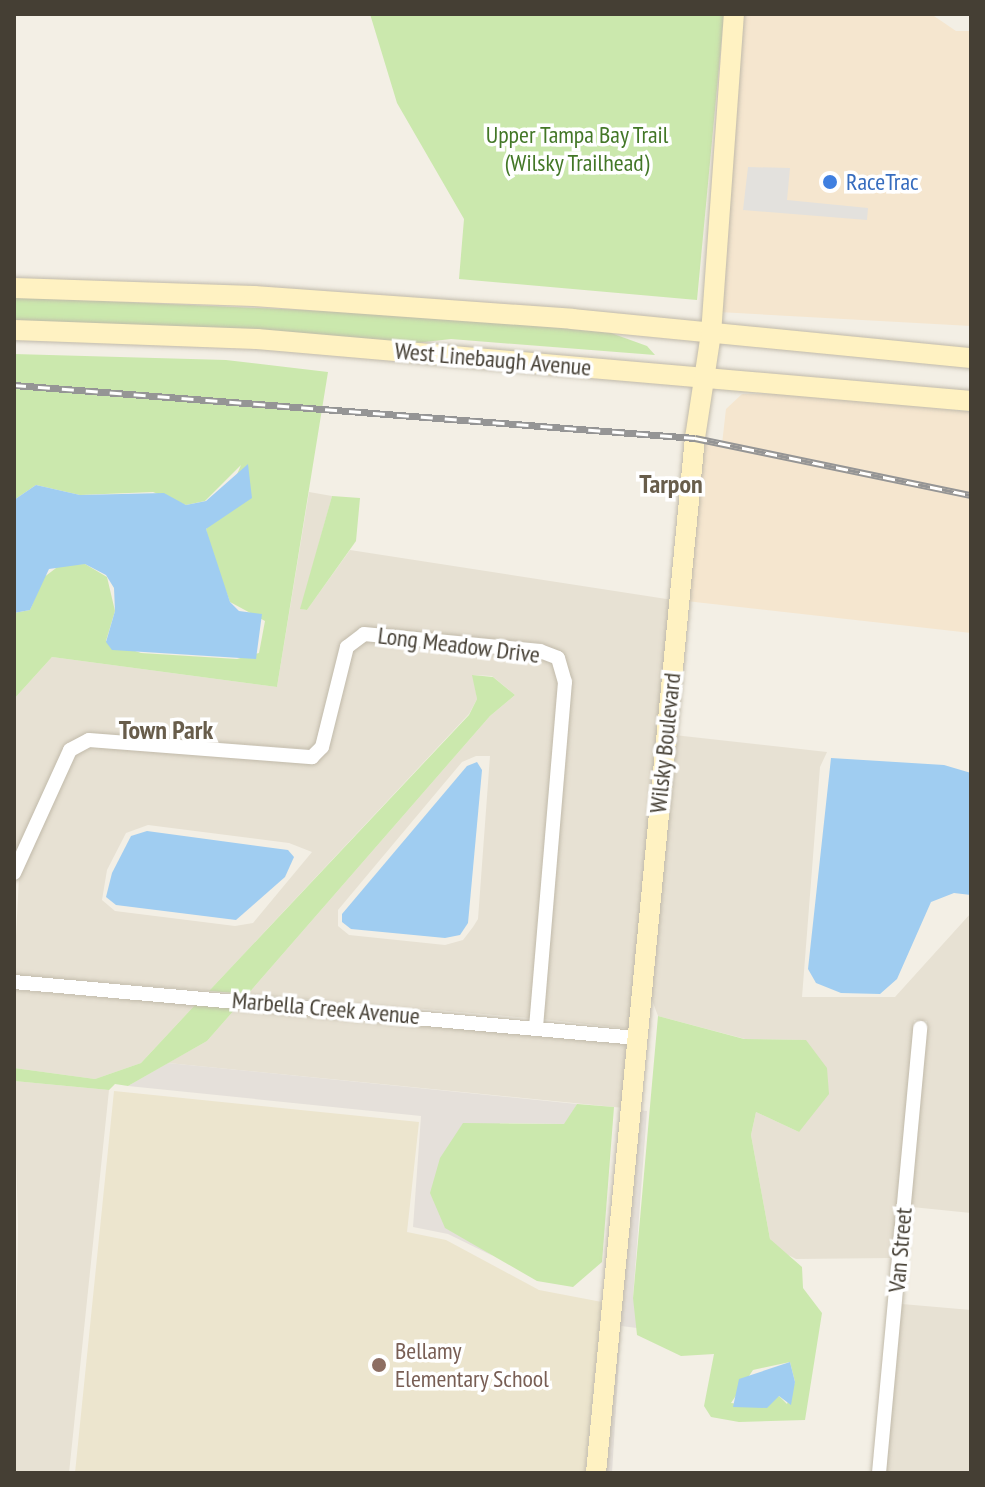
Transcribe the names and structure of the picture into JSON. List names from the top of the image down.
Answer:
{
  "streets": {
    "main road": ["West Linebaugh Avenue", "Wilsky Boulevard"],
    "street": ["Long Meadow Drive", "Marbella Creek Avenue", "Van Street"]
  },
  "crossings": [
    ["West Linebaugh Avenue", "Wilsky Boulevard"],
    ["Long Meadow Drive", "Marbella Creek Avenue"],
    ["Wilsky Boulevard", "Marbella Creek Avenue"]
  ],
  "districts": ["Tarpon", "Town Park"],
  "parks": ["Upper Tampa Bay Trail (Wilsky Trailhead)"],
  "places": ["RaceTrac", "Bellamy Elementary School"]
}
